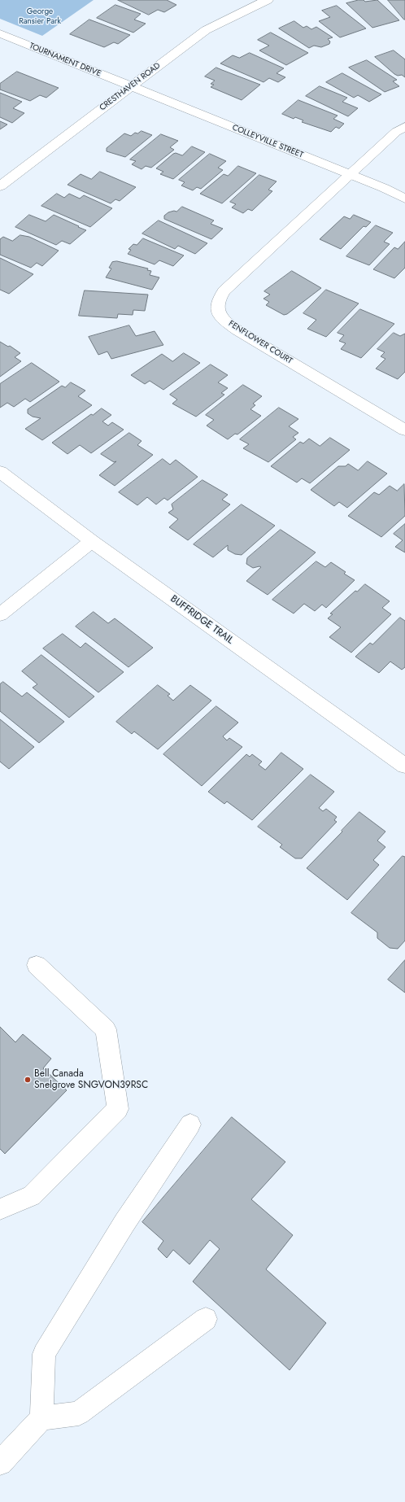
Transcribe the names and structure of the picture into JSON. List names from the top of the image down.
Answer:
{
  "streets": {
    "street": [
      "TOURNAMENT DRIVE",
      "CRESTHAVEN ROAD",
      "COLLEYVILLE STREET",
      "FENFLOWER COURT",
      "BUFFRIDGE TRAIL"
    ]
  },
  "crossings": [
    ["TOURNAMENT DRIVE", "CRESTHAVEN ROAD"],
    ["TOURNAMENT DRIVE", "COLLEYVILLE STREET"],
    ["CRESTHAVEN ROAD", "COLLEYVILLE STREET"],
    ["COLLEYVILLE STREET", "FENFLOWER COURT"]
  ],
  "parks": ["George Ransier Park"],
  "places": ["Bell Canada Snelgrove SNGVON39RSC"]
}
